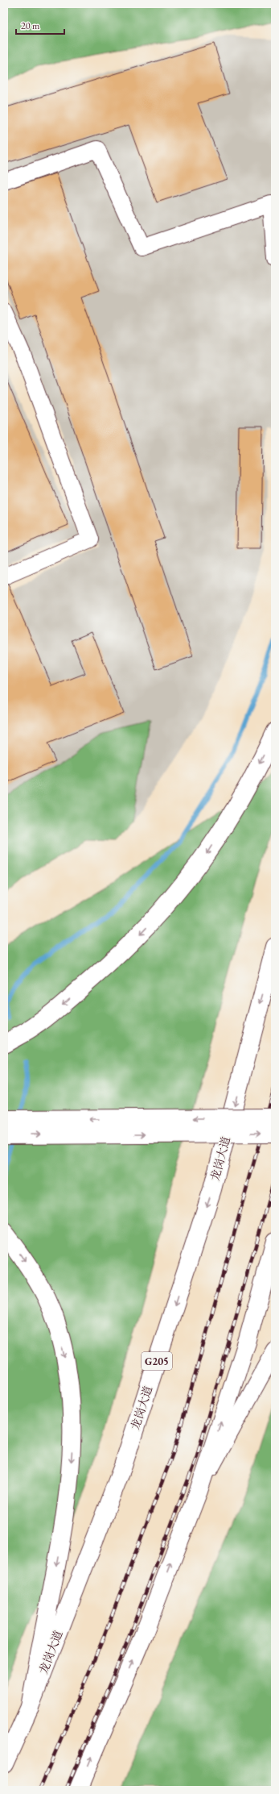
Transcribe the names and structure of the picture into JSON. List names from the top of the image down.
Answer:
{
  "streets": {
    "highway": ["龙岗大道", "G205"]
  },
  "scale_bar": "20 m"
}
